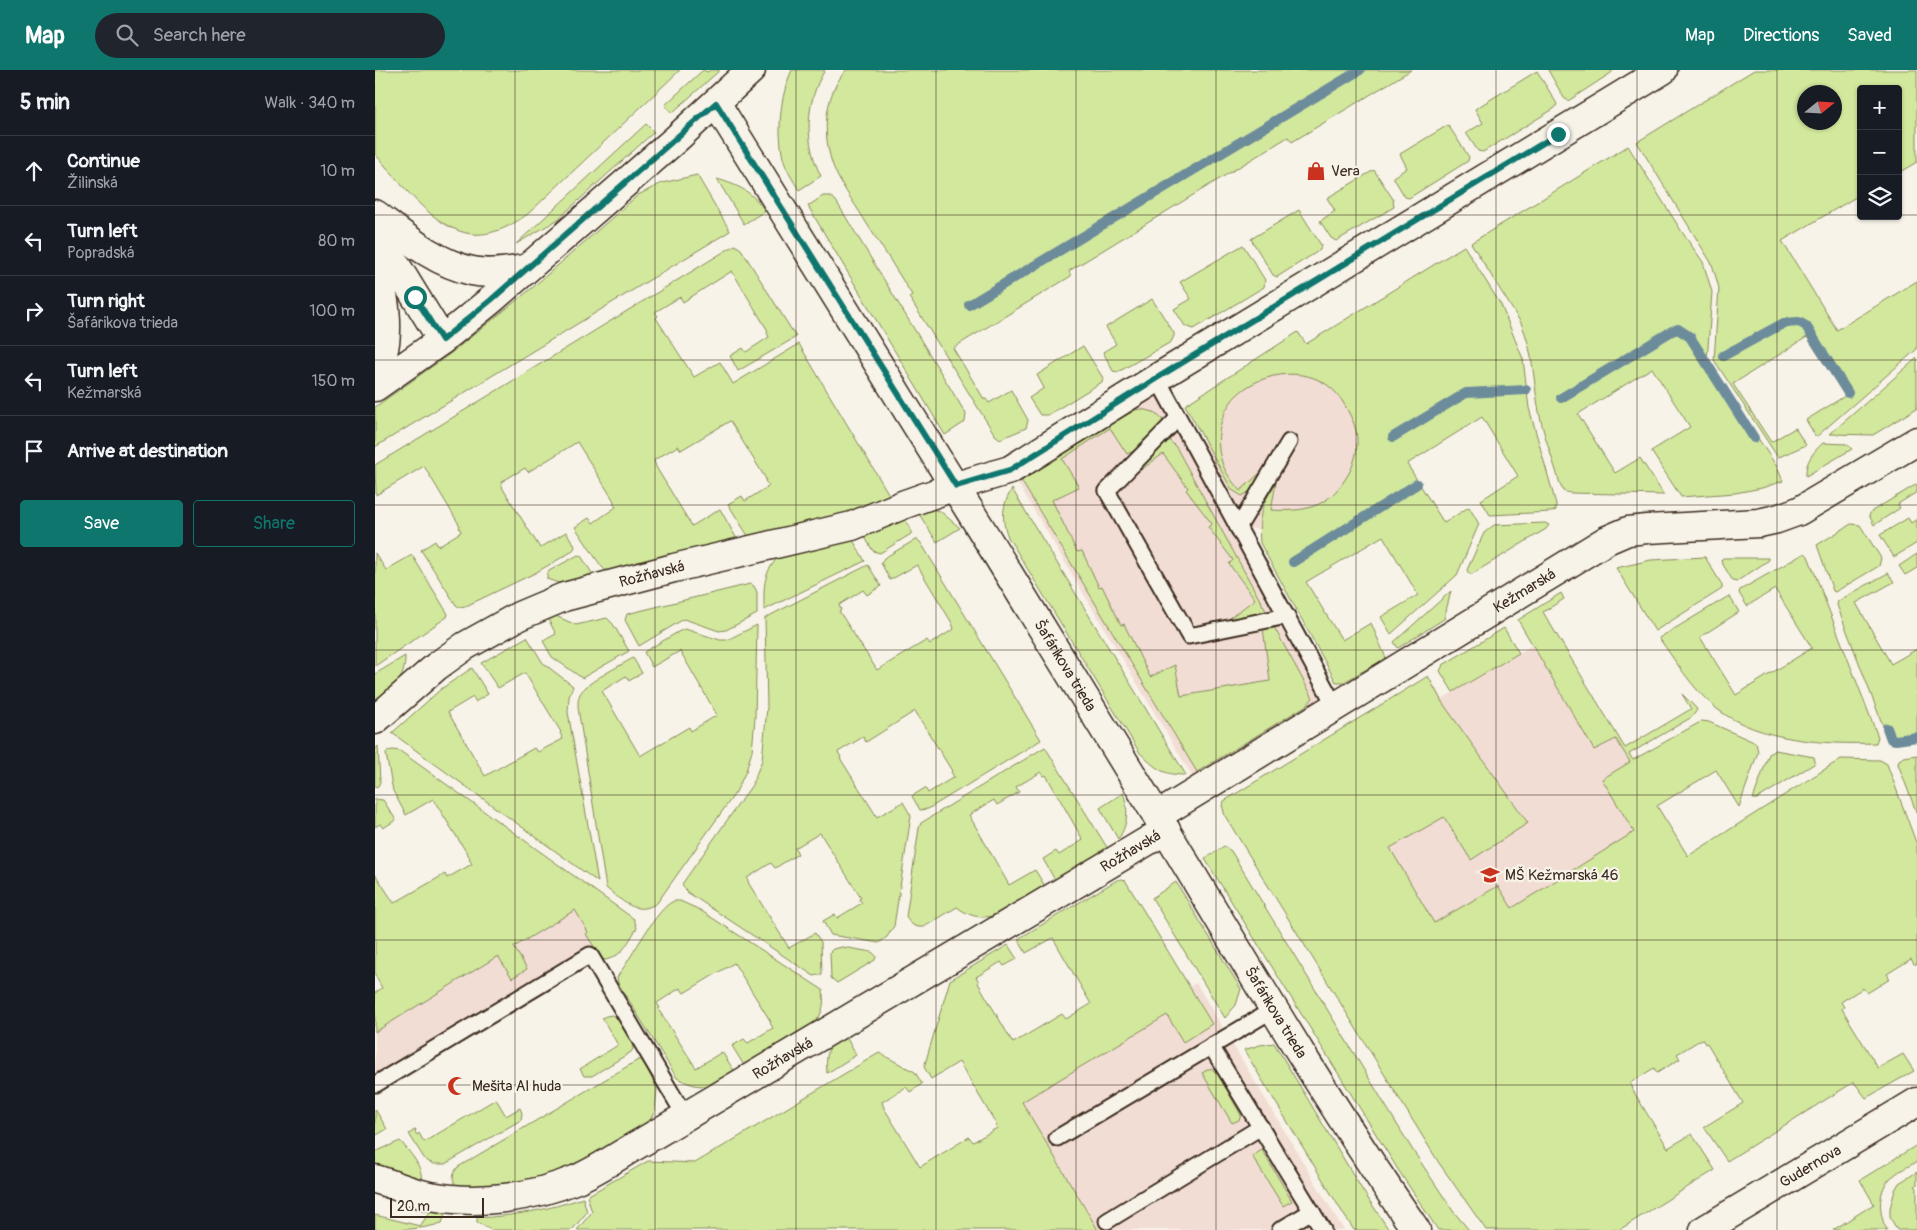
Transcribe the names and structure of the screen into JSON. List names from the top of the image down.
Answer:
{
  "streets": {
    "street": [
      "Rožňavská",
      "Kežmarská",
      "Šafárikova trieda",
      "Gudernova"
    ]
  },
  "crossings": [
    ["Rožňavská", "Kežmarská"],
    ["Rožňavská", "Šafárikova trieda"],
    ["Kežmarská", "Šafárikova trieda"]
  ],
  "places": {
    "shop": ["Vera"],
    "school or university": ["MŠ Kežmarská 46"],
    "mosque": ["Mešita Al huda"]
  },
  "scale_bar": "20 m",
  "north": "right",
  "page": {
    "header": "Map",
    "search": "Search here",
    "nav": ["Map", "Directions", "Saved"],
    "heading": ["5 min", "Walk · 340 m"],
    "map_buttons": ["+", "−"],
    "list": [
      ["Continue", "Žilinská", "10 m"],
      ["Turn left", "Popradská", "80 m"],
      ["Turn right", "Šafárikova trieda", "100 m"],
      ["Turn left", "Kežmarská", "150 m"],
      "Arrive at destination"
    ],
    "buttons": ["Save", "Share"],
    "scale": "20 m"
  }
}
